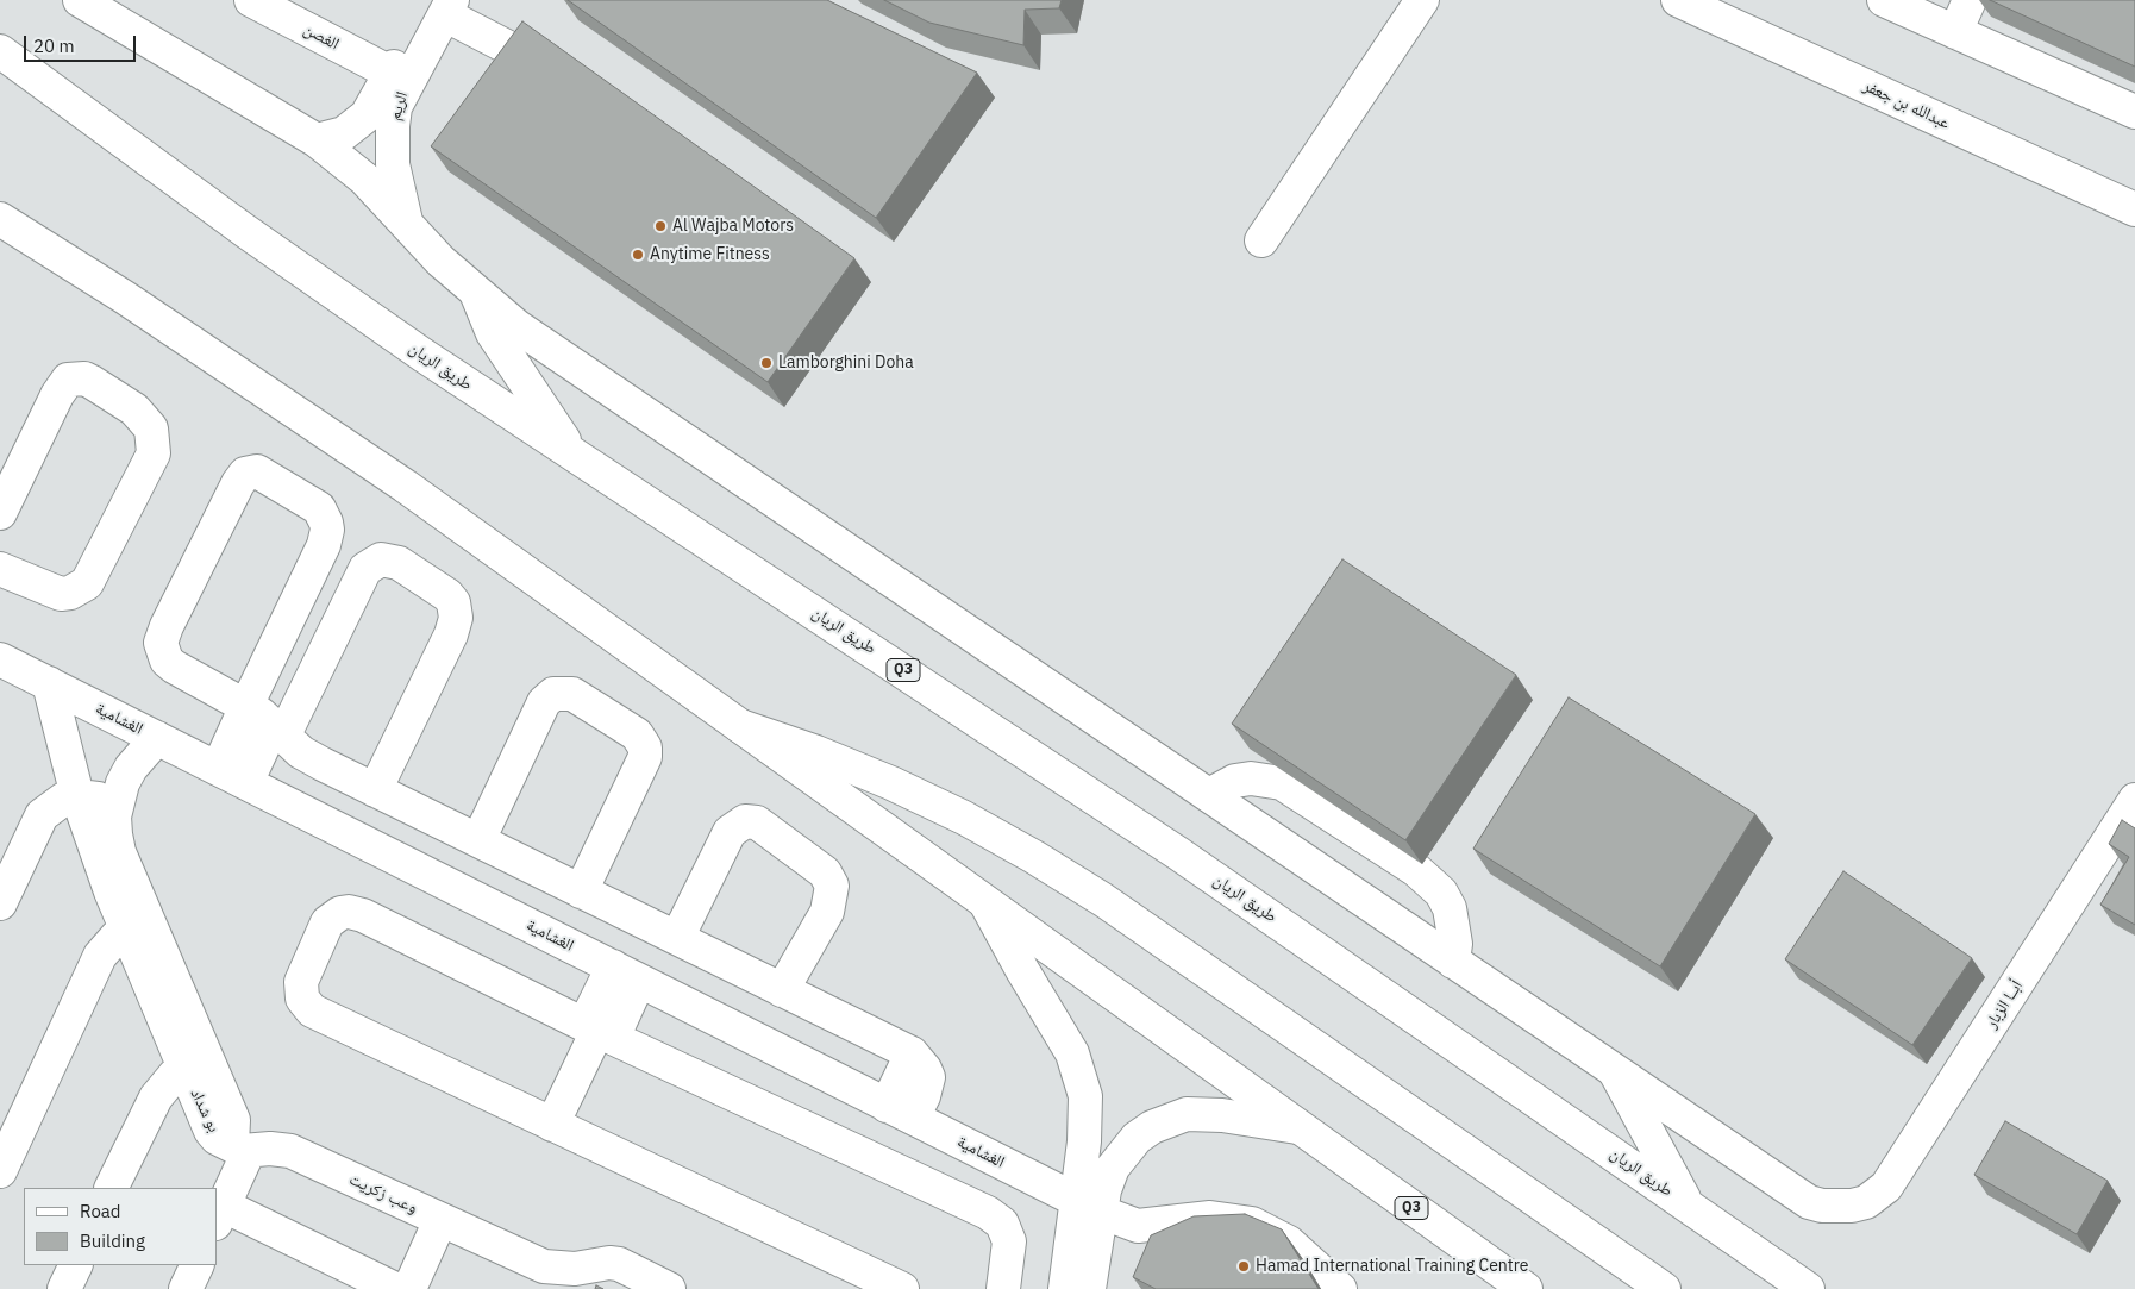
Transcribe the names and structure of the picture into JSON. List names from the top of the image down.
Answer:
{
  "streets": {
    "main road": [
      "الغصن",
      "عبدالله بن جعفر",
      "الريم",
      "طريق الريان",
      "Q3",
      "الغشامية",
      "أبــا الزبار",
      "بو شداد",
      "وعب زكريت"
    ]
  },
  "crossings": [
    ["الغصن", "الريم"],
    ["الغشامية", "بو شداد"],
    ["بو شداد", "وعب زكريت"]
  ],
  "places": [
    "Al Wajba Motors",
    "Anytime Fitness",
    "Lamborghini Doha",
    "Hamad International Training Centre"
  ],
  "legend": ["Road", "Building"],
  "scale_bar": "20 m"
}
